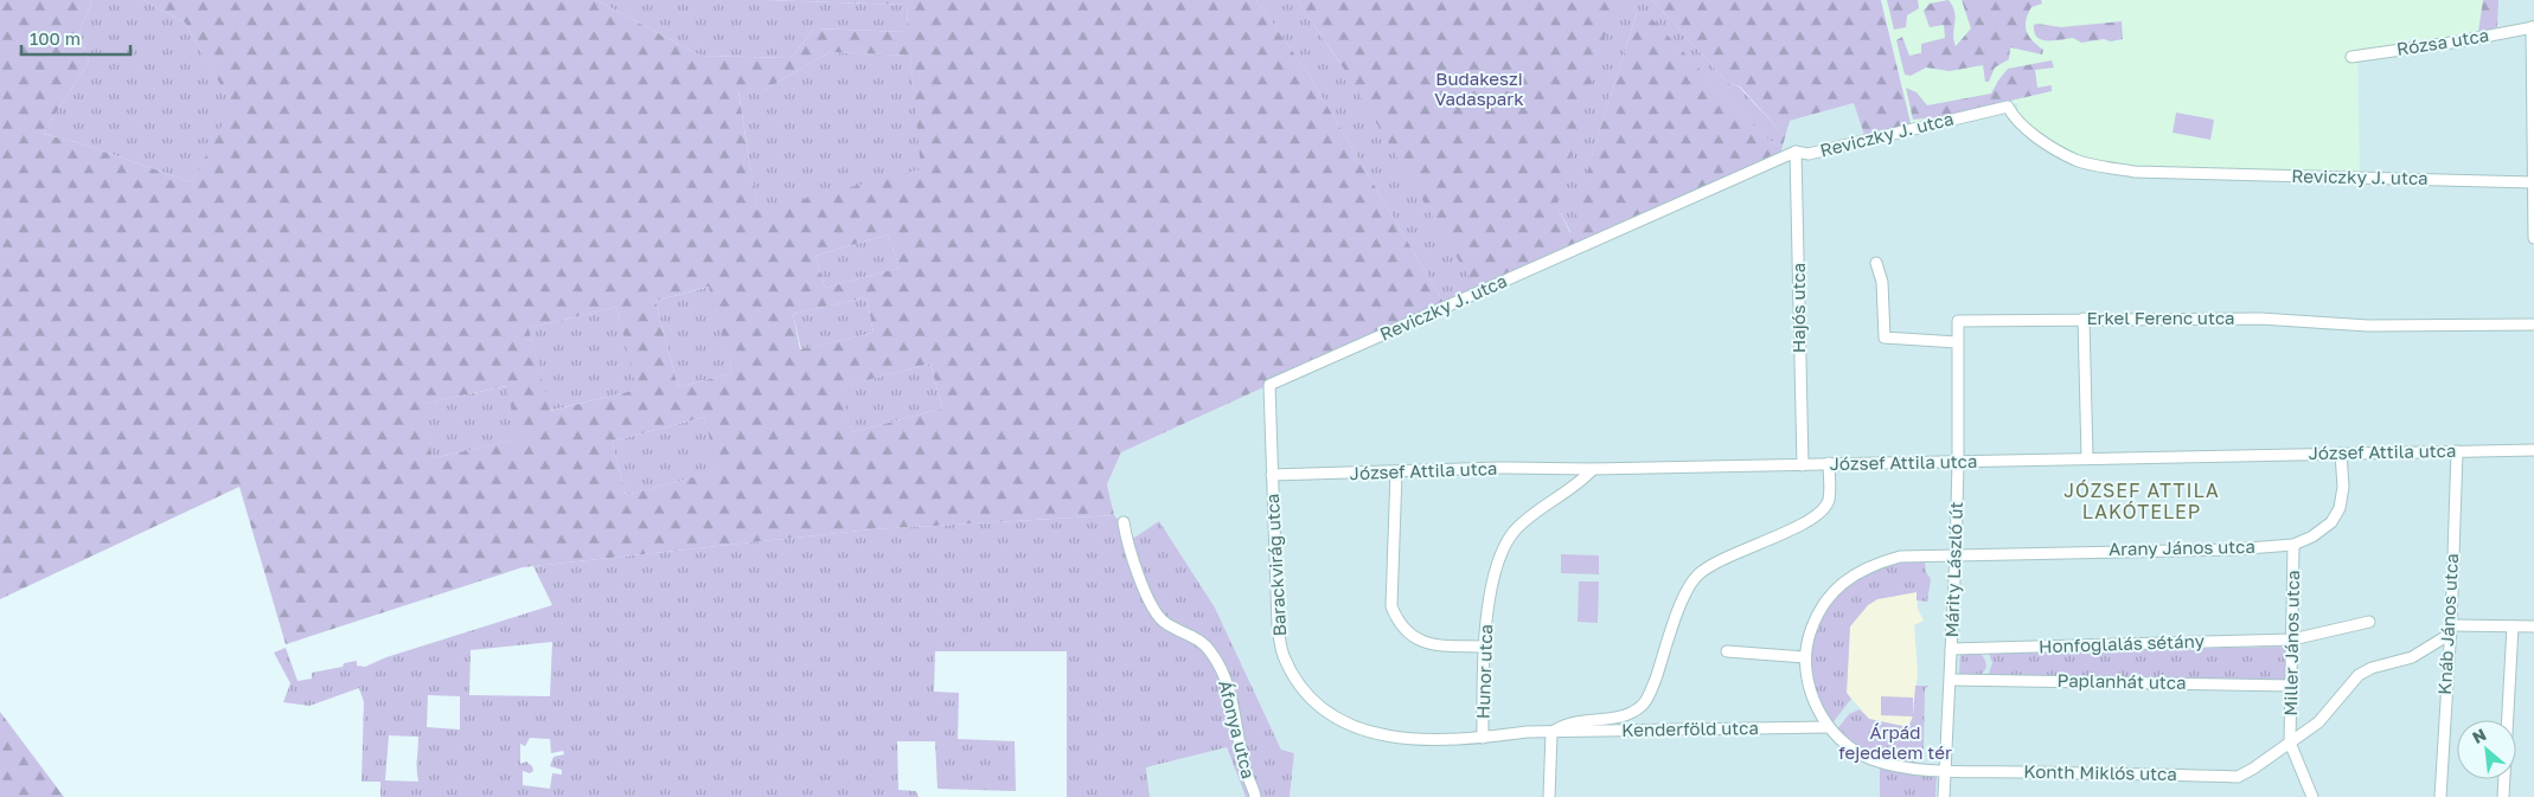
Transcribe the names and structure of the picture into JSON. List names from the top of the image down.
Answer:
{
  "streets": {
    "street": [
      "Rózsa utca",
      "Reviczky J. utca",
      "Hajós utca",
      "Erkel Ferenc utca",
      "József Attila utca",
      "Arany János utca",
      "Barackvirág utca",
      "Márity László út",
      "Knáb János utca",
      "Miller János utca",
      "Honfoglalás sétány",
      "Hunor utca",
      "Paplanhát utca",
      "Áfonya utca",
      "Kenderföld utca",
      "Konth Miklós utca"
    ]
  },
  "crossings": [
    ["Reviczky J. utca", "Hajós utca"],
    ["Reviczky J. utca", "Barackvirág utca"],
    ["Hajós utca", "József Attila utca"],
    ["Erkel Ferenc utca", "Márity László út"],
    ["József Attila utca", "Arany János utca"],
    ["József Attila utca", "Barackvirág utca"],
    ["József Attila utca", "Márity László út"],
    ["József Attila utca", "Knáb János utca"],
    ["József Attila utca", "Hunor utca"],
    ["Arany János utca", "Márity László út"],
    ["Arany János utca", "Miller János utca"],
    ["Barackvirág utca", "Hunor utca"],
    ["Barackvirág utca", "Kenderföld utca"],
    ["Márity László út", "Honfoglalás sétány"],
    ["Márity László út", "Paplanhát utca"],
    ["Márity László út", "Konth Miklós utca"],
    ["Knáb János utca", "Konth Miklós utca"],
    ["Miller János utca", "Honfoglalás sétány"],
    ["Miller János utca", "Paplanhát utca"],
    ["Miller János utca", "Konth Miklós utca"],
    ["Kenderföld utca", "Konth Miklós utca"]
  ],
  "districts": ["JÓZSEF ATTILA LAKÓTELEP"],
  "parks": ["Budakeszi Vadaspark", "Árpád fejedelem tér"],
  "scale_bar": "100 m",
  "north": "top left"
}
